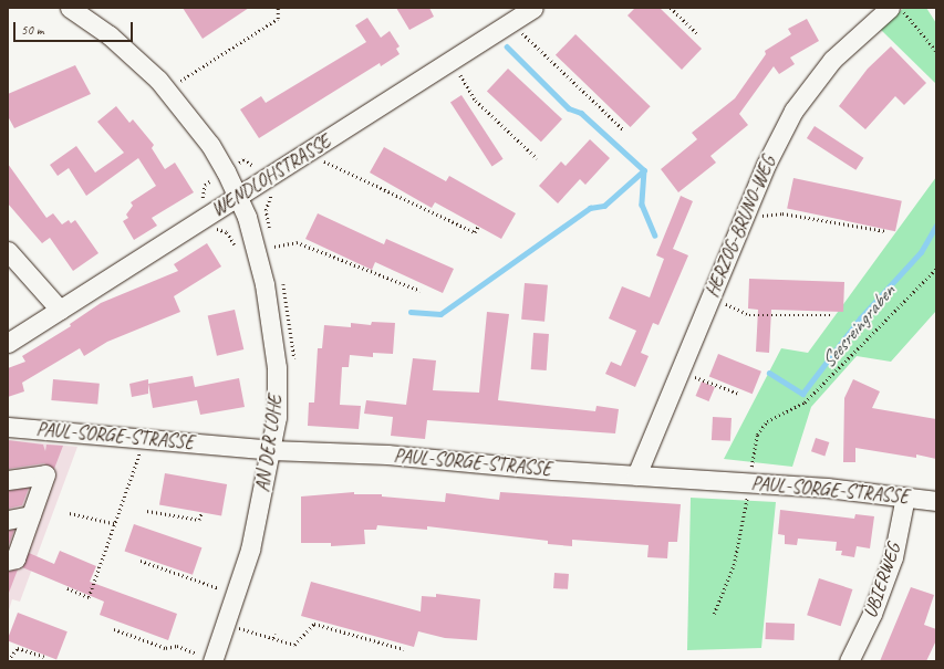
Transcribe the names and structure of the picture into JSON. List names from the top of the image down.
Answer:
{
  "streets": {
    "street": [
      "WENDLOHSTRASSE",
      "HERZOG-BRUNO-WEG",
      "PAUL-SORGE-STRASSE",
      "AN DER LOHE",
      "UBIERWEG"
    ]
  },
  "crossings": [
    ["WENDLOHSTRASSE", "AN DER LOHE"],
    ["HERZOG-BRUNO-WEG", "PAUL-SORGE-STRASSE"],
    ["PAUL-SORGE-STRASSE", "AN DER LOHE"],
    ["PAUL-SORGE-STRASSE", "UBIERWEG"]
  ],
  "water": ["Seesreingraben"],
  "scale_bar": "50 m"
}
